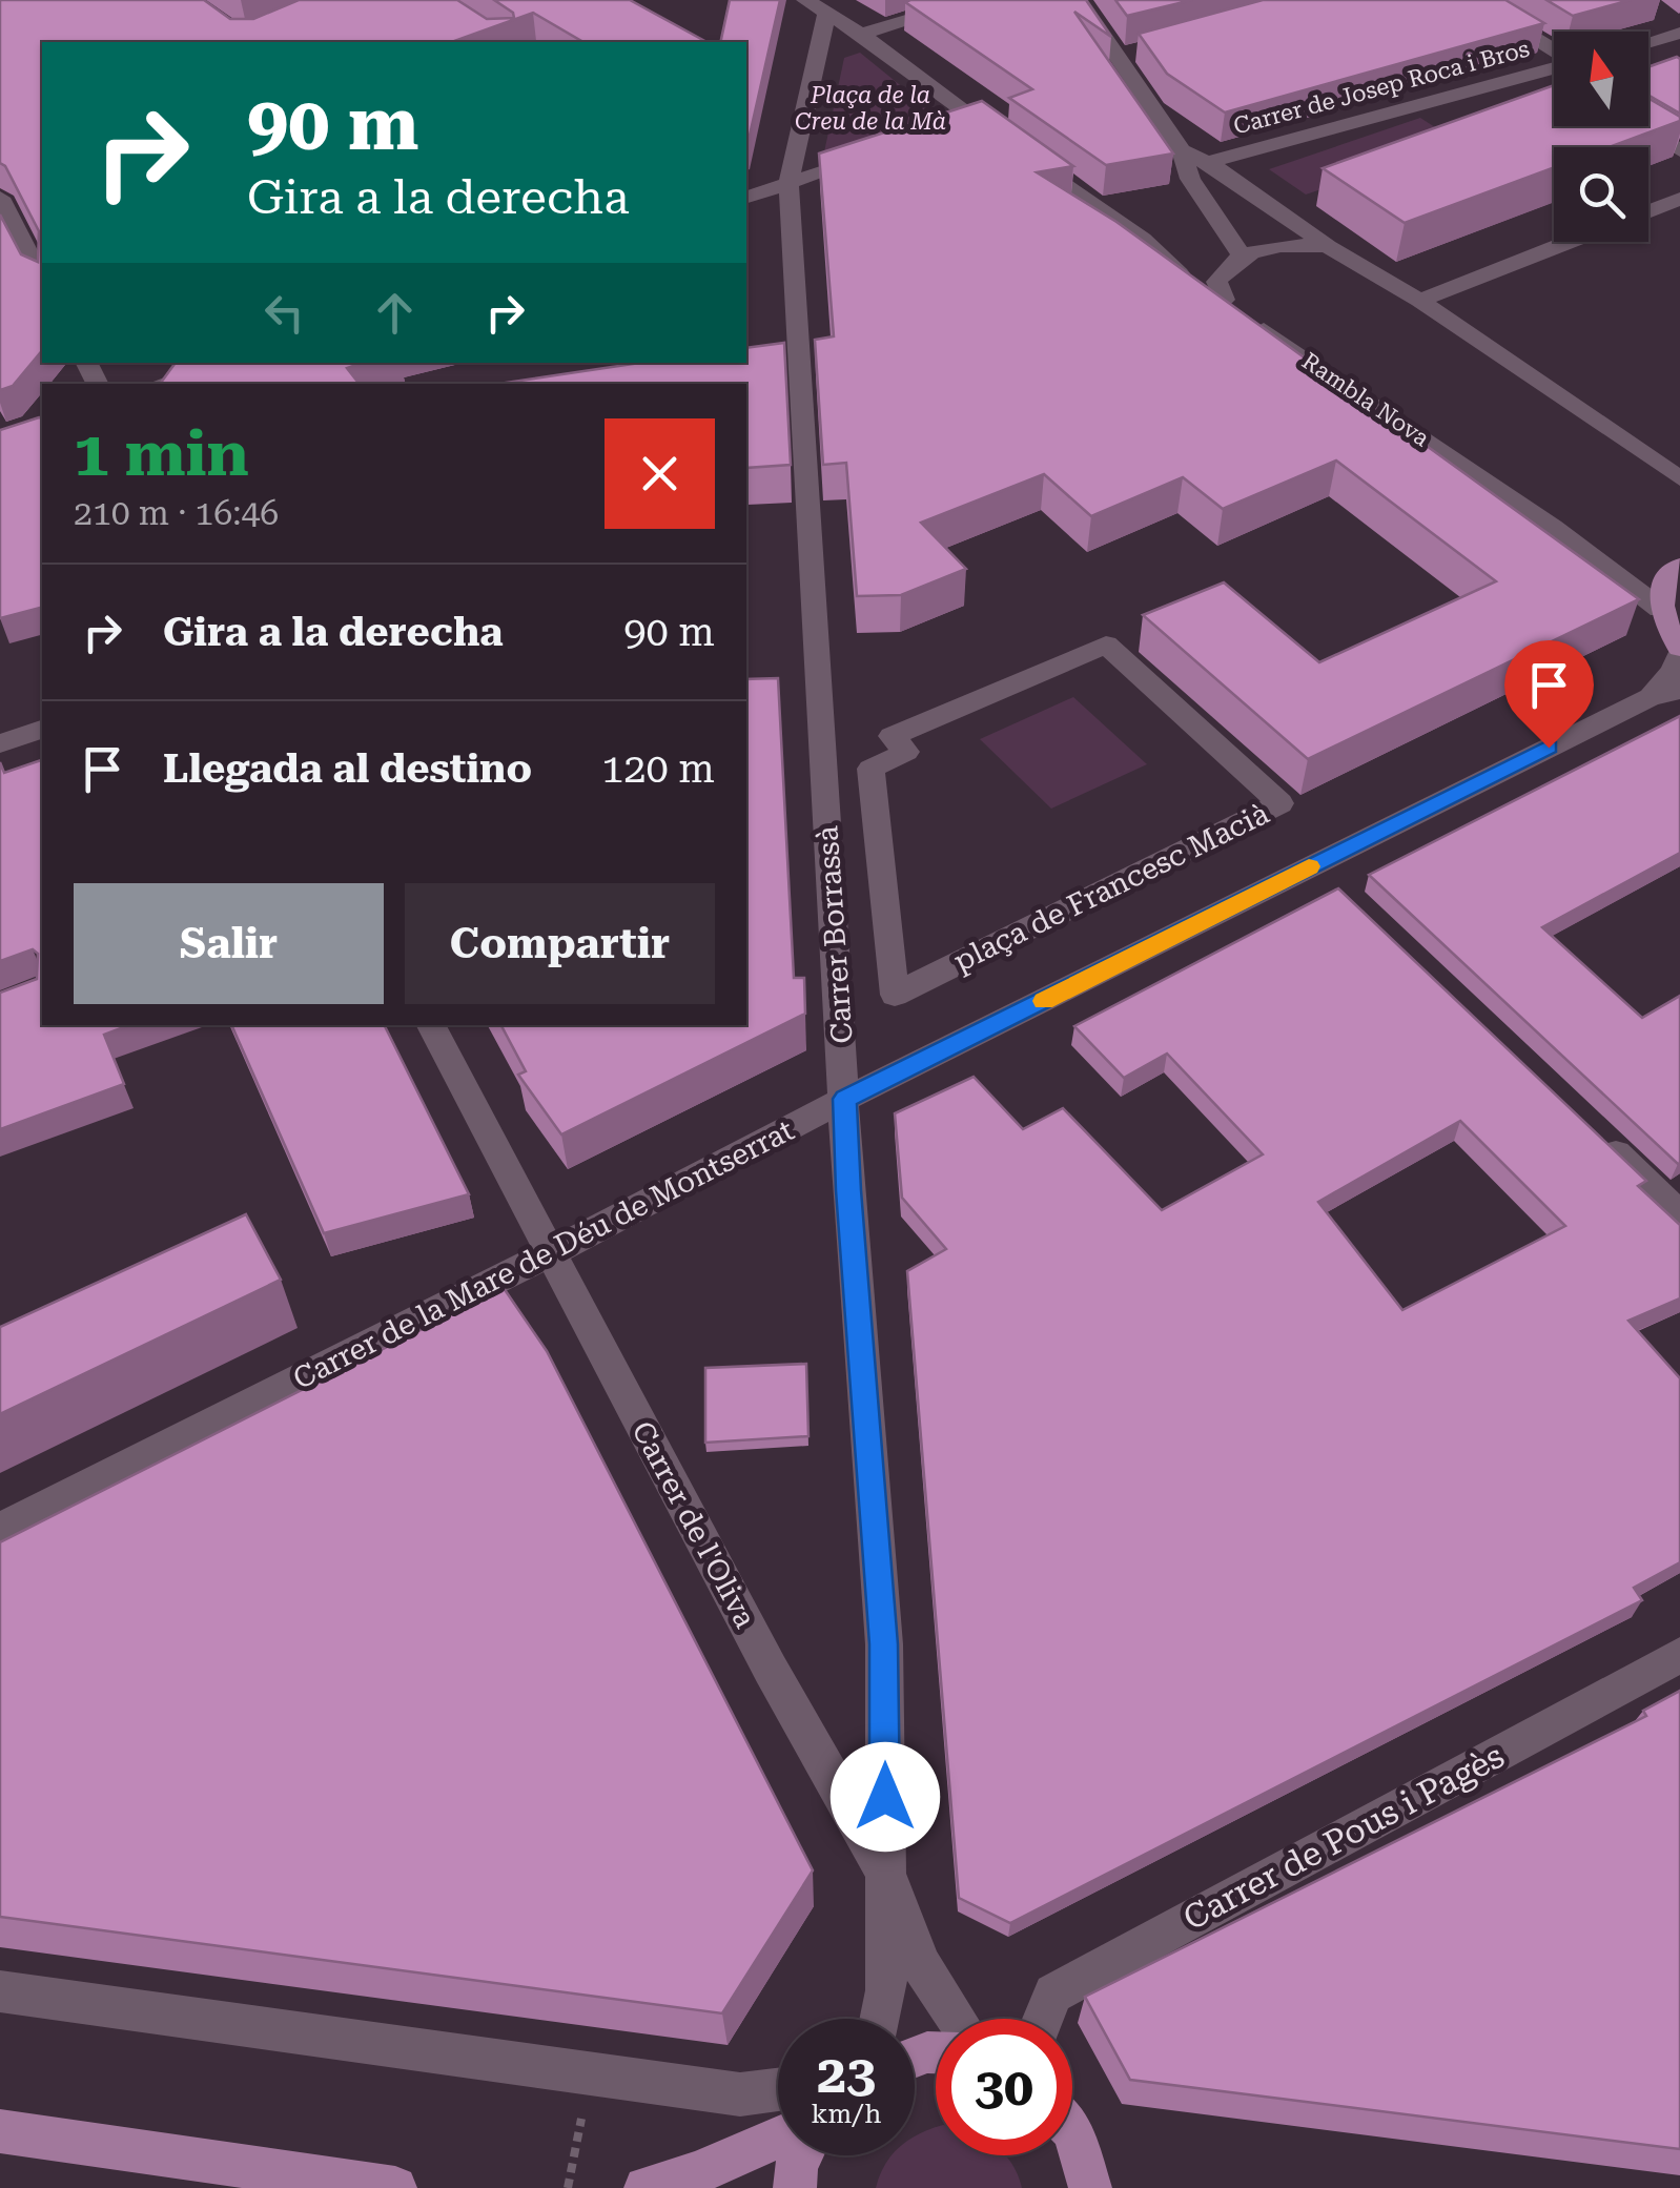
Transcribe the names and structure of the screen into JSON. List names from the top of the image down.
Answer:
{
  "streets": {
    "street": [
      "Carrer de Josep Roca i Bros",
      "Rambla Nova",
      "plaça de Francesc Macià",
      "Carrer Borrassà",
      "Carrer de la Mare de Déu de Montserrat",
      "Carrer de l'Oliva",
      "Carrer de Pous i Pagès"
    ]
  },
  "crossings": [
    ["Carrer Borrassà", "Carrer de la Mare de Déu de Montserrat"],
    ["Carrer Borrassà", "Carrer de l'Oliva"],
    ["Carrer de la Mare de Déu de Montserrat", "Carrer de l'Oliva"]
  ],
  "parks": ["Plaça de la Creu de la Mà"],
  "north": "top",
  "page": {
    "turn": ["90 m", "Gira a la derecha"],
    "heading": ["1 min", "210 m · 16:46"],
    "list": [
      {
        "name": "Gira a la derecha",
        "value": "90 m"
      },
      {
        "name": "Llegada al destino",
        "value": "120 m"
      }
    ],
    "buttons": ["Salir", "Compartir"],
    "speed": "23 km/h",
    "limit": "30"
  }
}
